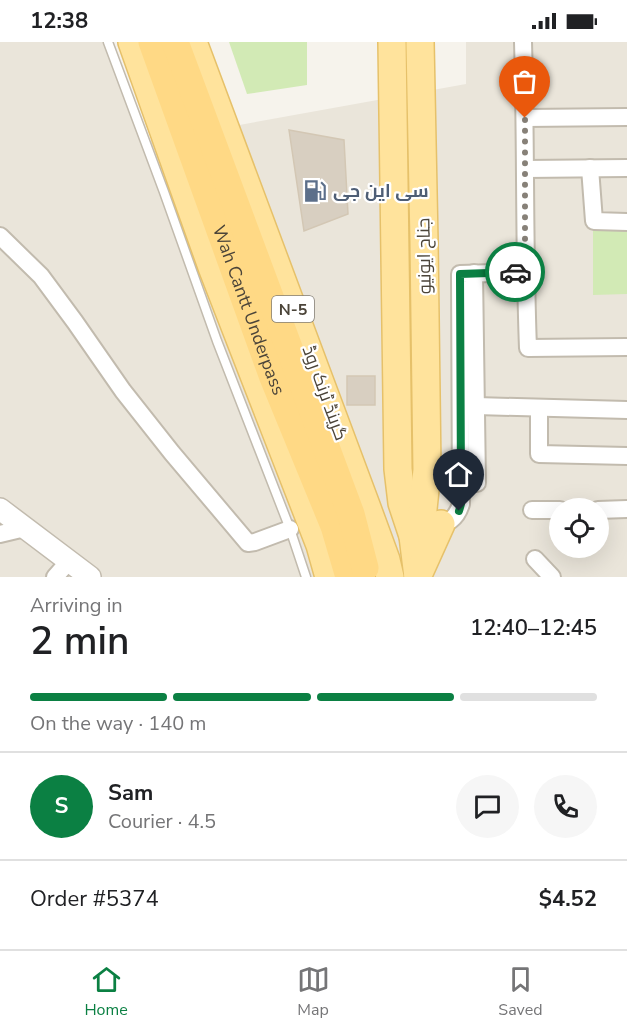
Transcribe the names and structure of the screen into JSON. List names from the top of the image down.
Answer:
{
  "streets": {
    "highway": ["Wah Cantt Underpass"],
    "main road": ["جناح ایونیو", "N-5", "گرینڈ ٹرنک روڈ"]
  },
  "places": {
    "fuel station": ["سی این جی"]
  },
  "page": {
    "status": "12:38",
    "heading": ["2 min", "Arriving in", "12:40–12:45"],
    "panel": [
      "Sam",
      "Courier · 4.5",
      "Order #5374",
      "$4.52"
    ],
    "bar": "On the way · 140 m",
    "round": "S",
    "tabs": ["Home", "Map", "Saved"]
  }
}
